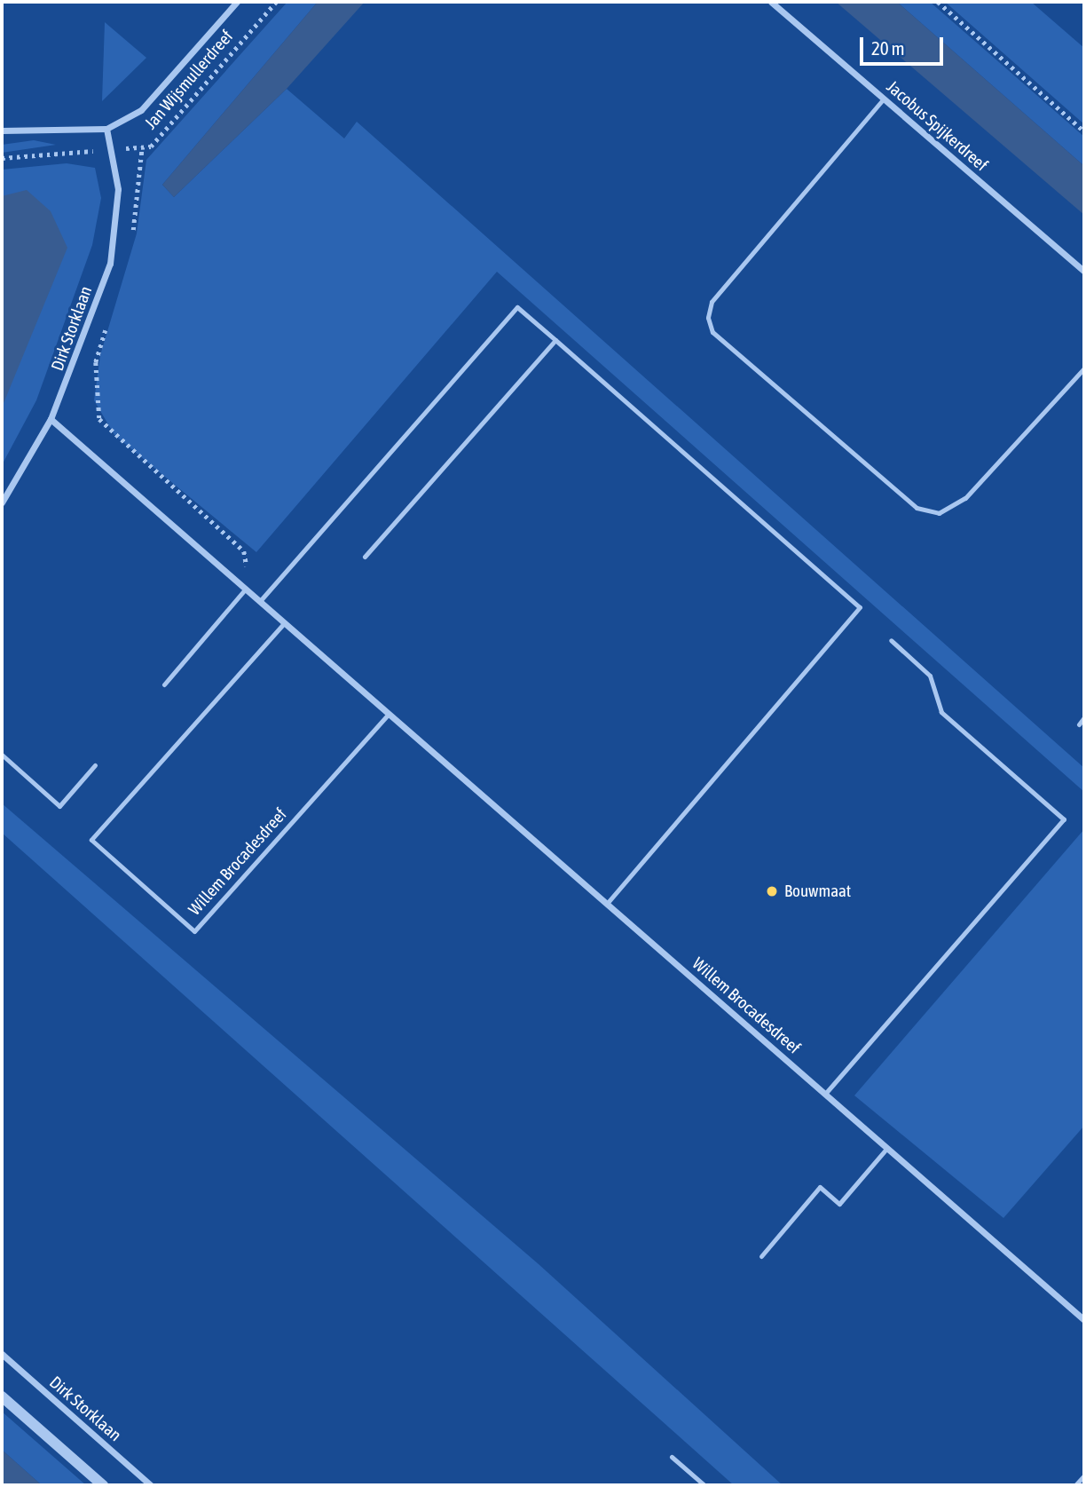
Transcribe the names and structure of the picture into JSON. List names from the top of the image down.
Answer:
{
  "streets": {
    "street": [
      "Jan Wijsmullerdreef",
      "Jacobus Spijkerdreef",
      "Dirk Storklaan",
      "Willem Brocadesdreef"
    ]
  },
  "crossings": [
    ["Jan Wijsmullerdreef", "Dirk Storklaan"],
    ["Dirk Storklaan", "Willem Brocadesdreef"]
  ],
  "places": ["Bouwmaat"],
  "scale_bar": "20 m"
}
